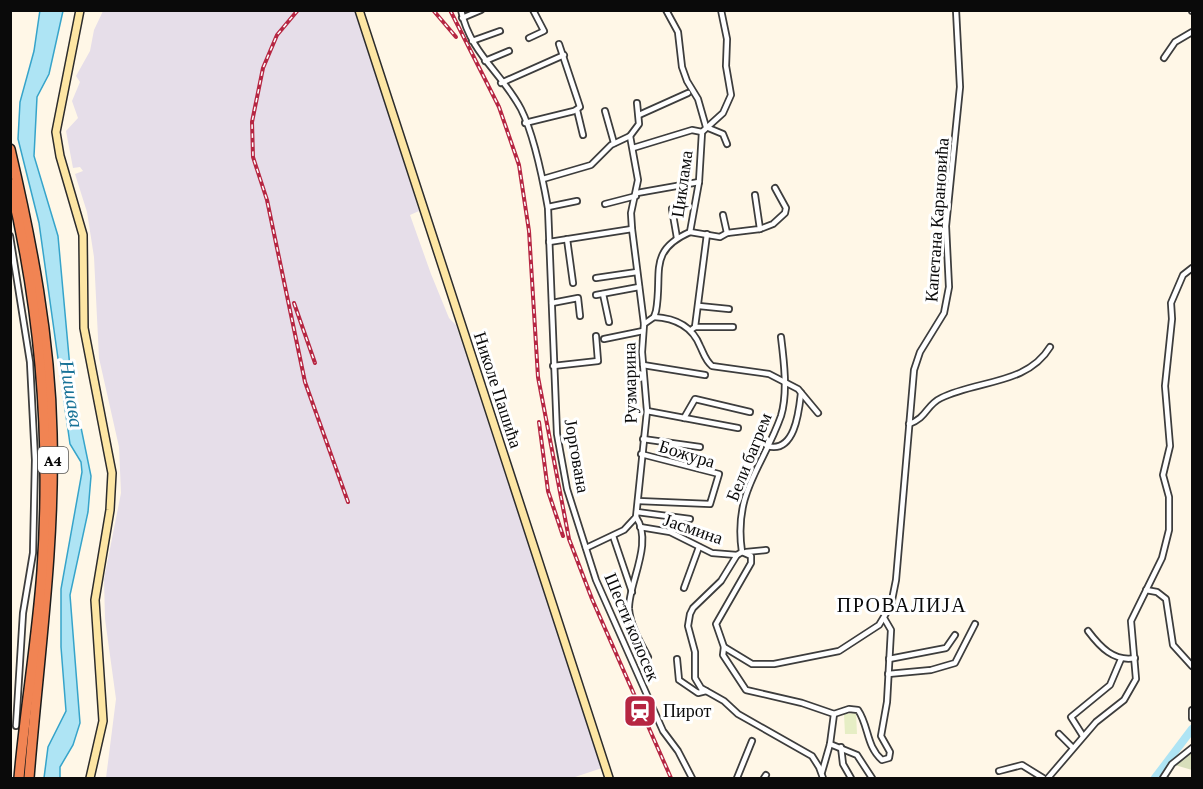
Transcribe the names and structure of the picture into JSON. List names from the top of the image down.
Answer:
{
  "streets": {
    "highway": ["A4"],
    "main road": ["Николе Пашића"],
    "street": [
      "Циклама",
      "Капетана Карановића",
      "Рузмарина",
      "Божура",
      "Јоргована",
      "Бели багрем",
      "Јасмина",
      "Шести колосек"
    ]
  },
  "crossings": [
    ["Рузмарина", "Божура"],
    ["Рузмарина", "Јасмина"],
    ["Јоргована", "Шести колосек"]
  ],
  "districts": ["ПРОВАЛИЈА"],
  "water": ["Нишава"],
  "places": {
    "station": ["Пирот"]
  }
}
